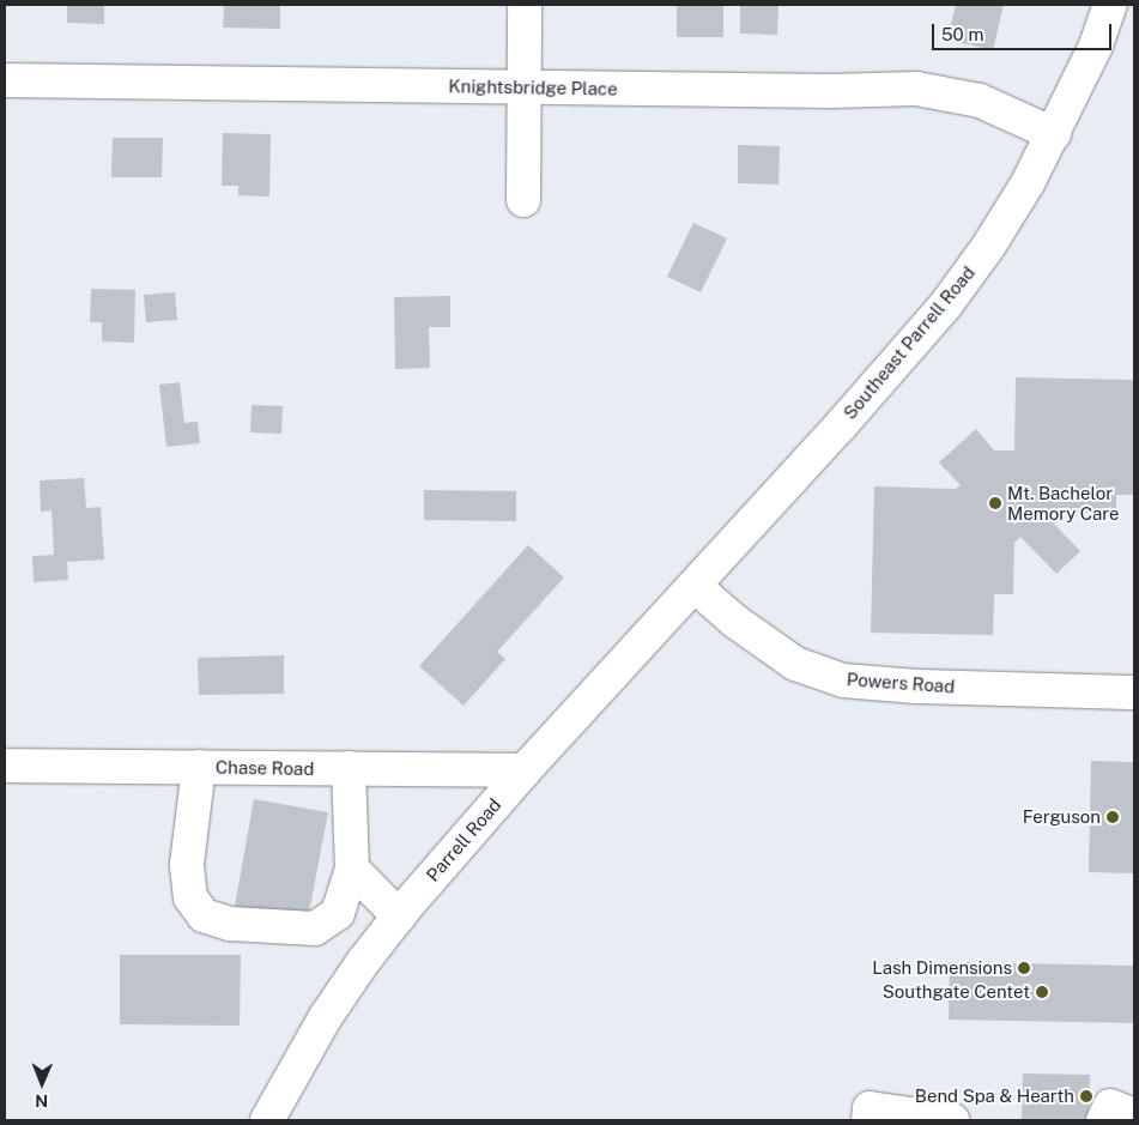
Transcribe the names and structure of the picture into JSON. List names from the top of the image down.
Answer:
{
  "streets": {
    "street": [
      "Knightsbridge Place",
      "Southeast Parrell Road",
      "Powers Road",
      "Chase Road",
      "Parrell Road"
    ]
  },
  "crossings": [
    ["Knightsbridge Place", "Southeast Parrell Road"],
    ["Southeast Parrell Road", "Powers Road"],
    ["Southeast Parrell Road", "Parrell Road"],
    ["Powers Road", "Parrell Road"],
    ["Chase Road", "Parrell Road"]
  ],
  "places": [
    "Mt. Bachelor Memory Care",
    "Ferguson",
    "Lash Dimensions",
    "Southgate Centet",
    "Bend Spa & Hearth"
  ],
  "scale_bar": "50 m",
  "north": "bottom"
}
